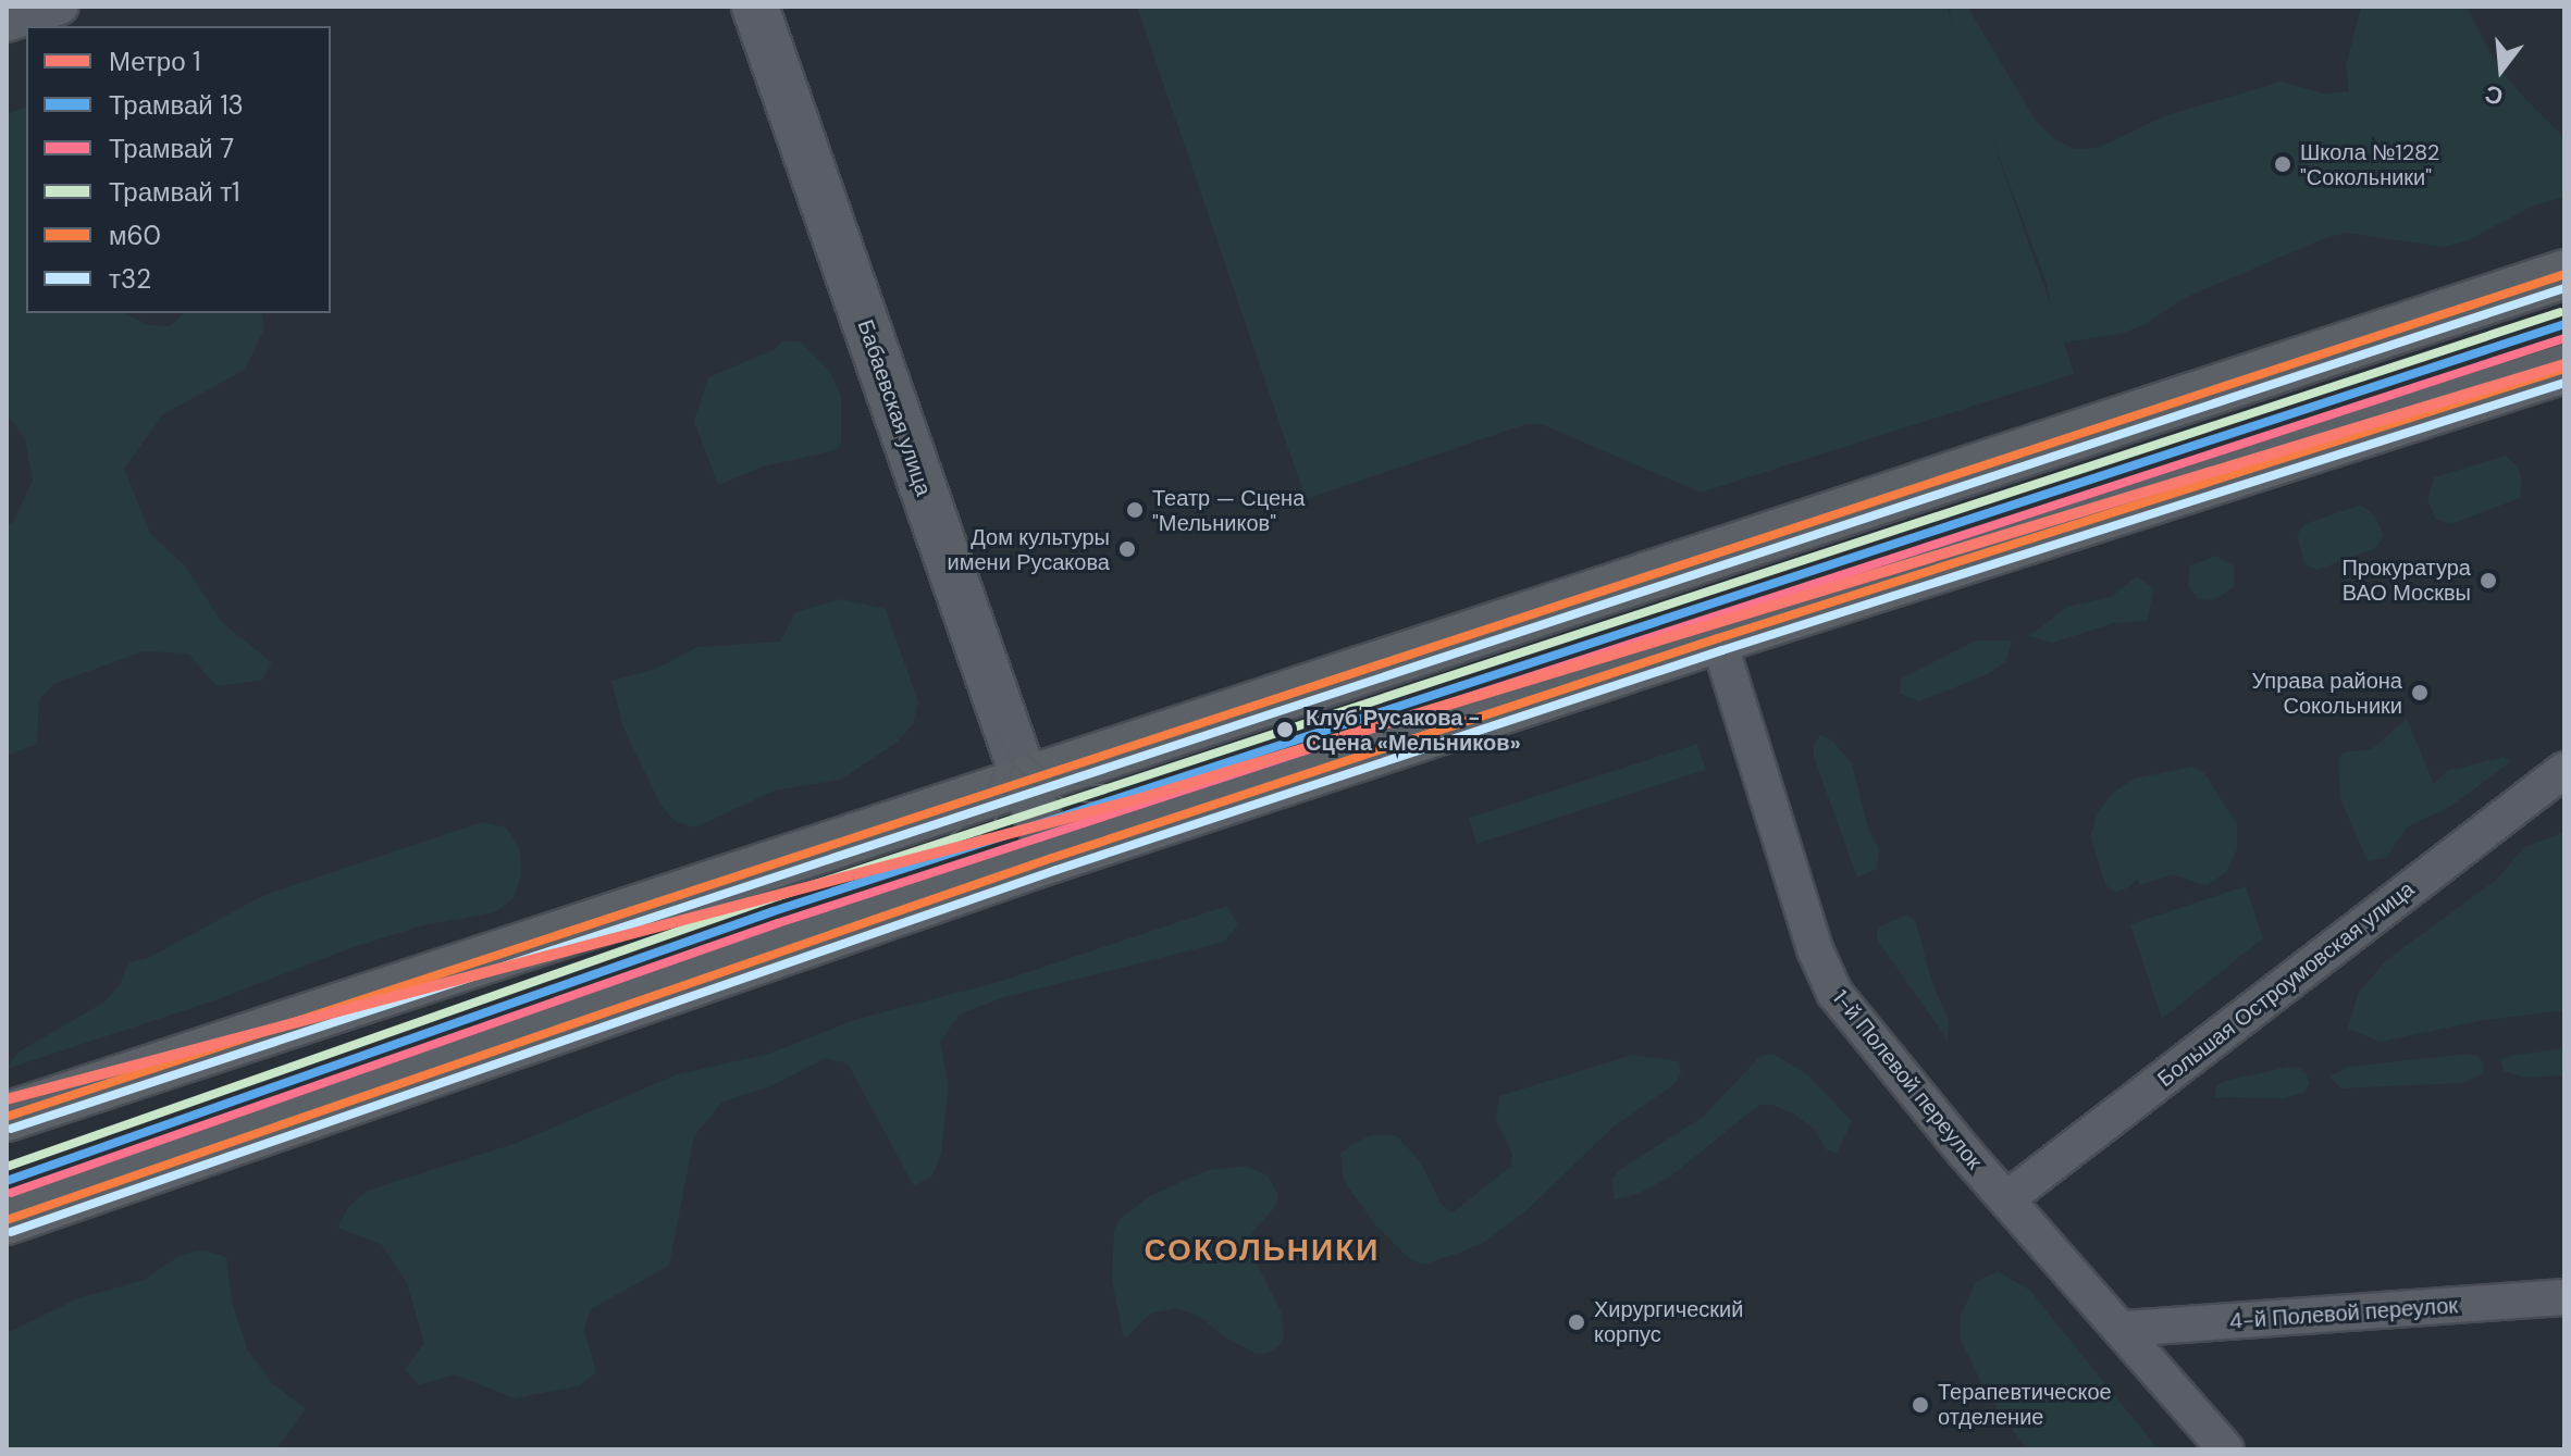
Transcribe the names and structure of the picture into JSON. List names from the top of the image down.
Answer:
{
  "streets": {
    "street": [
      "Бабаевская улица",
      "Большая Остроумовская улица",
      "1-й Полевой переулок",
      "4-й Полевой переулок"
    ]
  },
  "crossings": [
    ["Большая Остроумовская улица", "1-й Полевой переулок"],
    ["1-й Полевой переулок", "4-й Полевой переулок"]
  ],
  "districts": ["СОКОЛЬНИКИ"],
  "places": [
    "Школа №1282 \"Сокольники\"",
    "Театр — Сцена \"Мельников\"",
    "Дом культуры имени Русакова",
    "Прокуратура ВАО Москвы",
    "Управа района Сокольники",
    "Клуб Русакова - Сцена «Мельников»",
    "Хирургический корпус",
    "Терапевтическое отделение"
  ],
  "lines": [
    "transit line м60",
    "transit line т32",
    "tram line т1",
    "tram line 13",
    "tram line 7",
    "metro line 1"
  ],
  "legend": [
    "Метро 1",
    "Трамвай 13",
    "Трамвай 7",
    "Трамвай т1",
    "м60",
    "т32"
  ],
  "north": "bottom"
}
